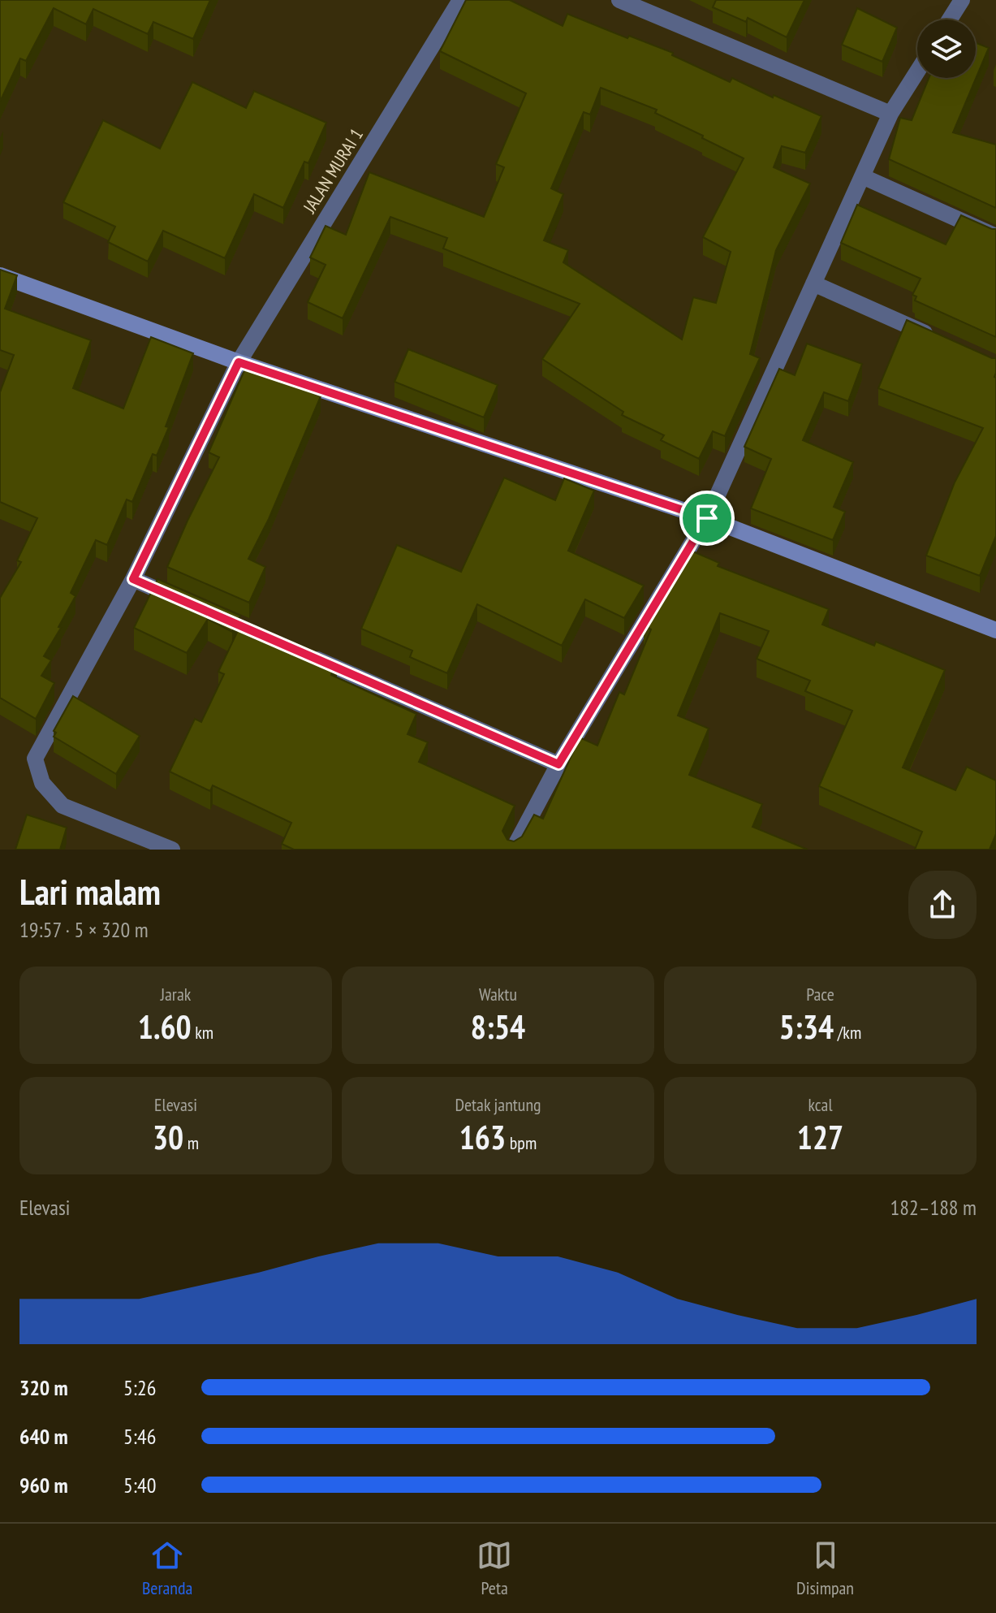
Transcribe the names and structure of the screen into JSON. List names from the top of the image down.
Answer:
{
  "streets": {
    "street": ["JALAN MURAI 1"]
  },
  "page": {
    "heading": ["Lari malam", "19:57 · 5 × 320 m"],
    "stats": [
      ["Jarak", "1.60 km"],
      ["Waktu", "8:54"],
      ["Pace", "5:34 /km"],
      ["Elevasi", "30 m"],
      ["Detak jantung", "163 bpm"],
      ["kcal", "127"]
    ],
    "chart": ["Elevasi", "182–188 m"],
    "list": [
      {
        "name": "320 m",
        "note": "5:26"
      },
      {
        "name": "640 m",
        "note": "5:46"
      },
      {
        "name": "960 m",
        "note": "5:40"
      }
    ],
    "tabs": ["Beranda", "Peta", "Disimpan"]
  }
}
